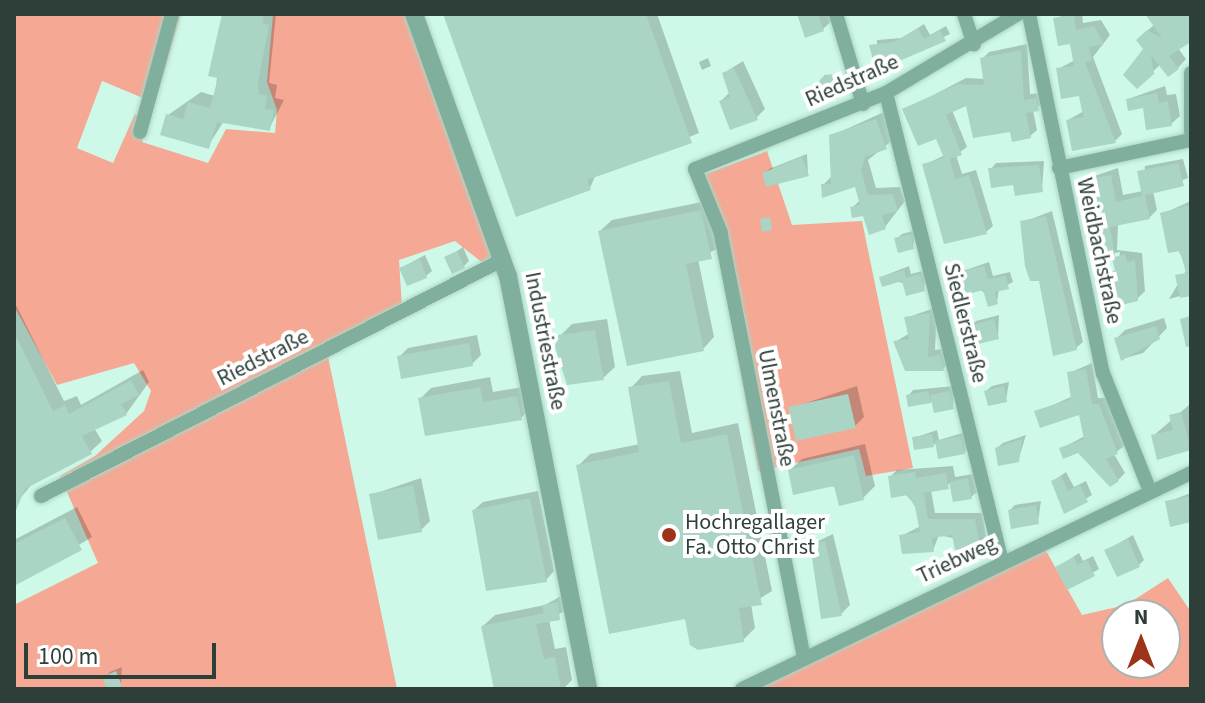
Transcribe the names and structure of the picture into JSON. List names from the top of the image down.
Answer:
{
  "streets": {
    "street": [
      "Riedstraße",
      "Weidbachstraße",
      "Siedlerstraße",
      "Industriestraße",
      "Ulmenstraße",
      "Triebweg"
    ]
  },
  "crossings": [
    ["Riedstraße", "Siedlerstraße"],
    ["Riedstraße", "Industriestraße"],
    ["Riedstraße", "Ulmenstraße"],
    ["Weidbachstraße", "Triebweg"],
    ["Siedlerstraße", "Triebweg"],
    ["Ulmenstraße", "Triebweg"]
  ],
  "places": ["Hochregallager Fa. Otto Christ"],
  "scale_bar": "100 m",
  "north": "top"
}
